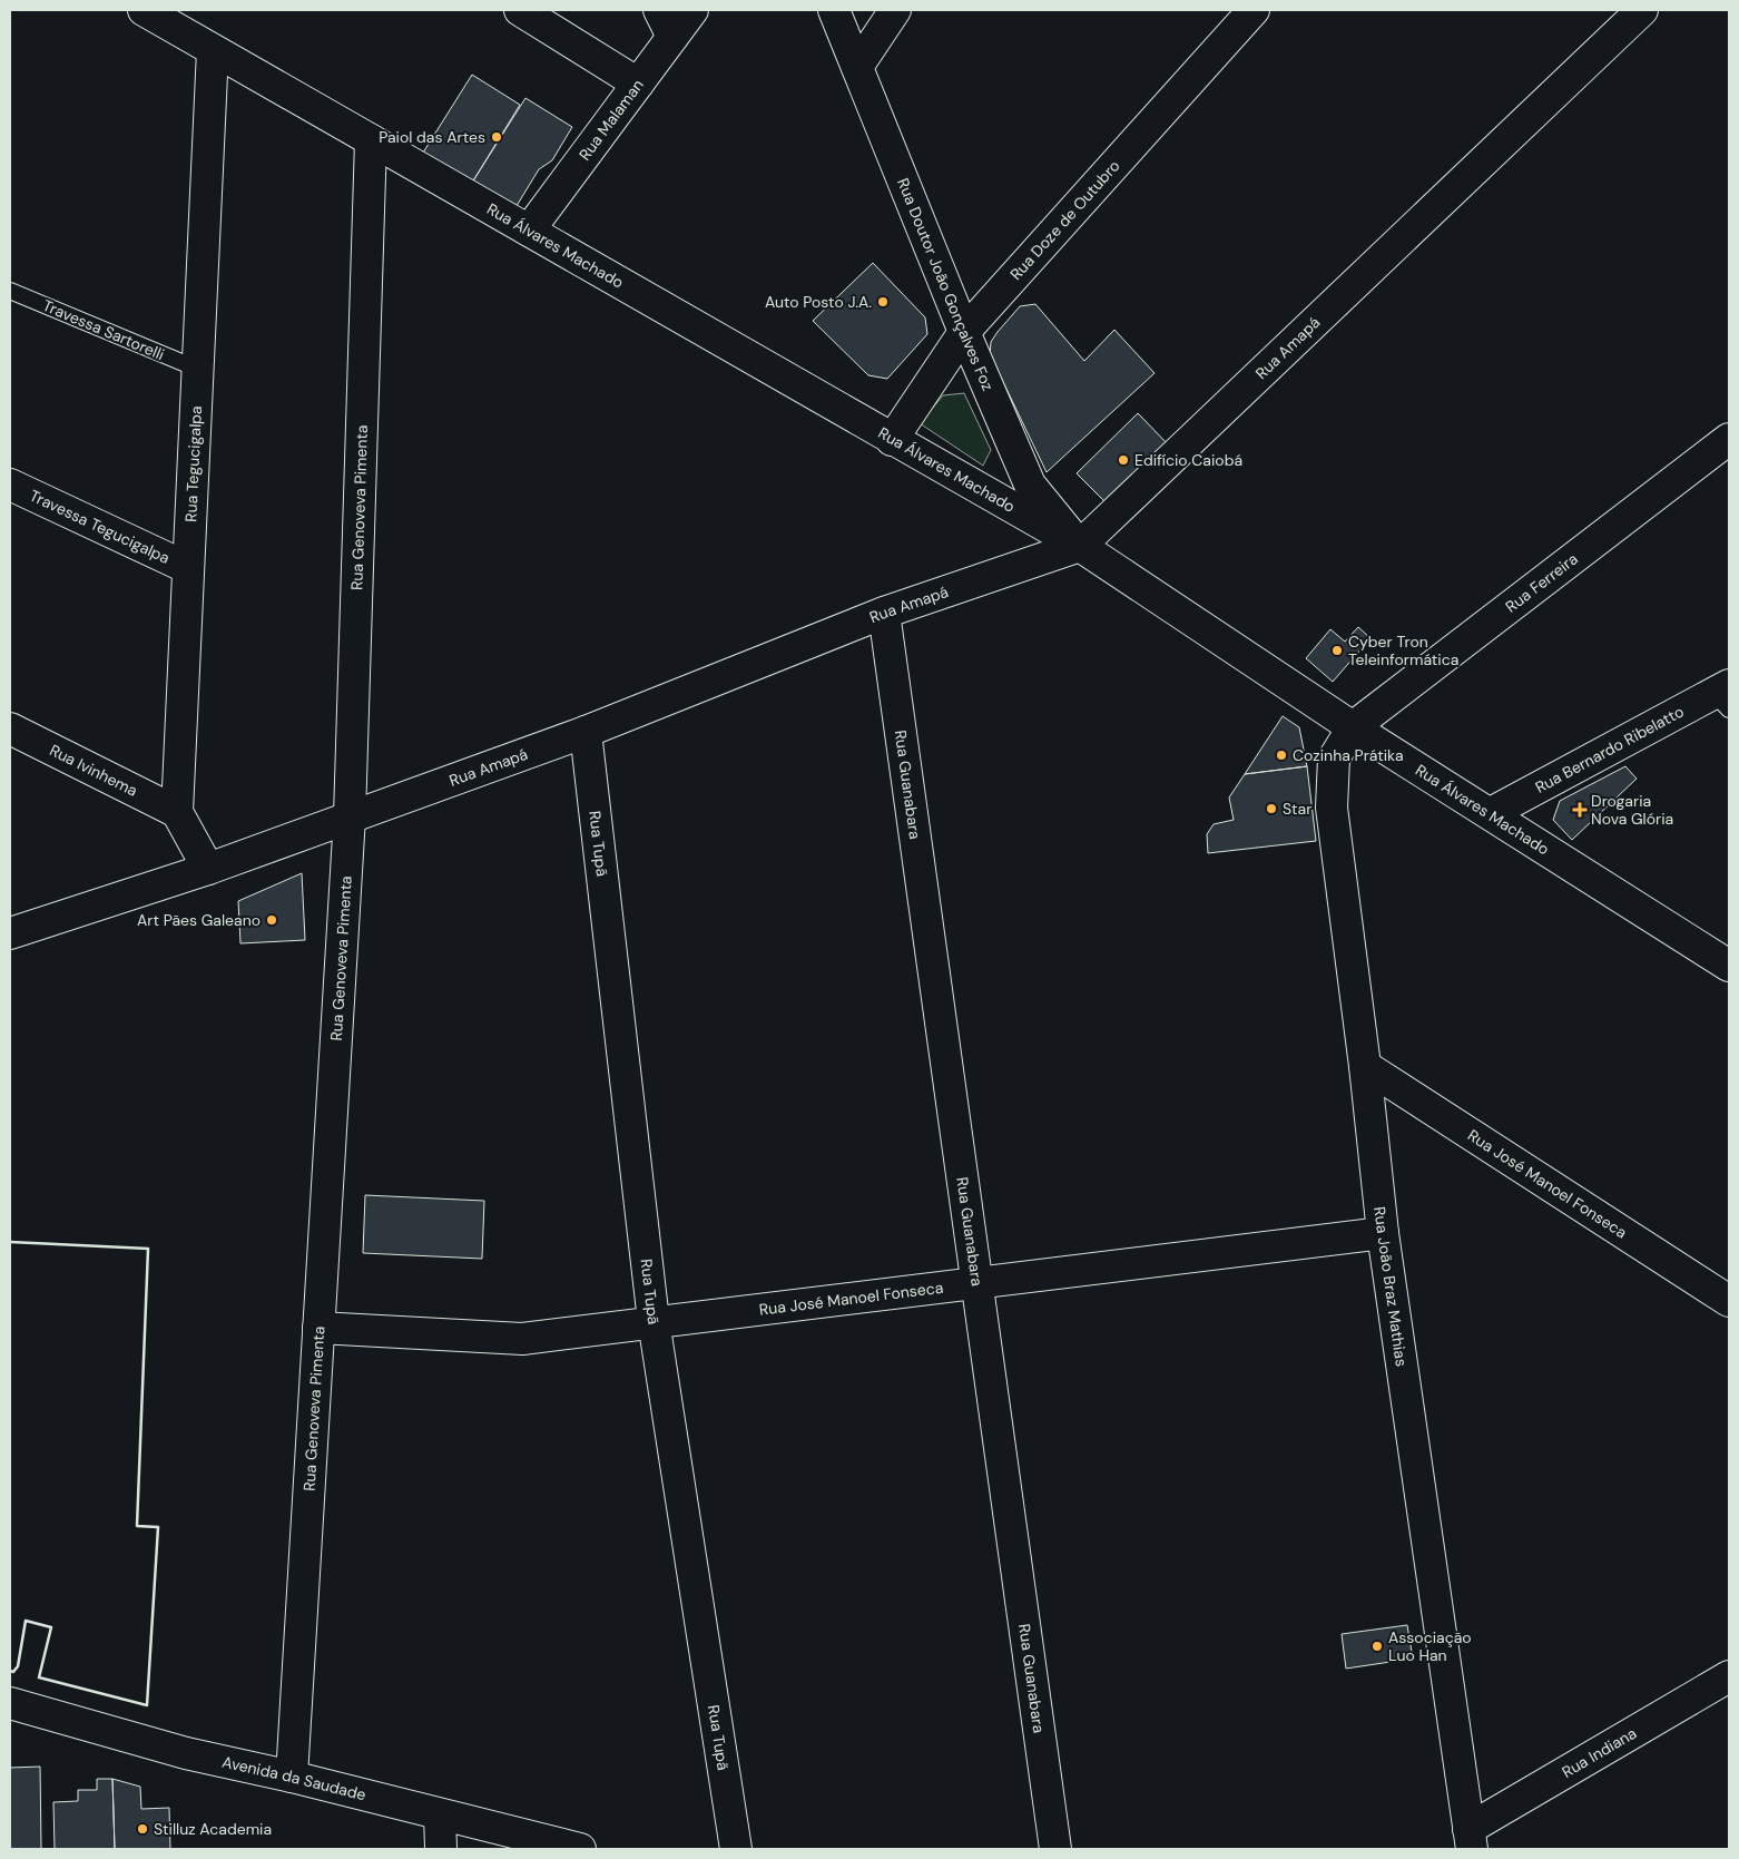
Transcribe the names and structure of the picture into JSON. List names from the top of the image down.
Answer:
{
  "streets": {
    "street": [
      "Rua Malaman",
      "Rua Doze de Outubro",
      "Rua Álvares Machado",
      "Rua Doutor João Gonçalves Foz",
      "Rua Amapá",
      "Rua Tegucigalpa",
      "Rua Genoveva Pimenta",
      "Travessa Tegucigalpa",
      "Rua Ferreira",
      "Rua Bernardo Ribelatto",
      "Rua Ivinhema",
      "Rua Guanabara",
      "Rua Tupã",
      "Rua José Manoel Fonseca",
      "Rua João Braz Mathias",
      "Rua Indiana",
      "Avenida da Saudade"
    ],
    "lane": ["Travessa Sartorelli"]
  },
  "crossings": [
    ["Rua Malaman", "Rua Álvares Machado"],
    ["Rua Doze de Outubro", "Rua Álvares Machado"],
    ["Rua Doze de Outubro", "Rua Doutor João Gonçalves Foz"],
    ["Rua Álvares Machado", "Rua Doutor João Gonçalves Foz"],
    ["Rua Álvares Machado", "Rua Amapá"],
    ["Rua Álvares Machado", "Rua Tegucigalpa"],
    ["Rua Álvares Machado", "Rua Genoveva Pimenta"],
    ["Rua Álvares Machado", "Rua Ferreira"],
    ["Rua Álvares Machado", "Rua Bernardo Ribelatto"],
    ["Rua Álvares Machado", "Rua João Braz Mathias"],
    ["Rua Doutor João Gonçalves Foz", "Rua Amapá"],
    ["Travessa Sartorelli", "Rua Tegucigalpa"],
    ["Rua Amapá", "Rua Genoveva Pimenta"],
    ["Rua Amapá", "Rua Guanabara"],
    ["Rua Amapá", "Rua Tupã"],
    ["Rua Tegucigalpa", "Travessa Tegucigalpa"],
    ["Rua Tegucigalpa", "Rua Ivinhema"],
    ["Rua Genoveva Pimenta", "Rua José Manoel Fonseca"],
    ["Rua Genoveva Pimenta", "Avenida da Saudade"],
    ["Rua Ferreira", "Rua João Braz Mathias"],
    ["Rua Guanabara", "Rua José Manoel Fonseca"],
    ["Rua Tupã", "Rua José Manoel Fonseca"],
    ["Rua José Manoel Fonseca", "Rua João Braz Mathias"],
    ["Rua João Braz Mathias", "Rua Indiana"]
  ],
  "places": {
    "other": [
      "Paiol das Artes",
      "Auto Posto J.A.",
      "Edifício Caiobá",
      "Cyber Tron Teleinformática",
      "Cozinha Prátika",
      "Star",
      "Art Pães Galeano",
      "Associação Luo Han",
      "Stilluz Academia"
    ],
    "health": ["Drogaria Nova Glória"]
  }
}
